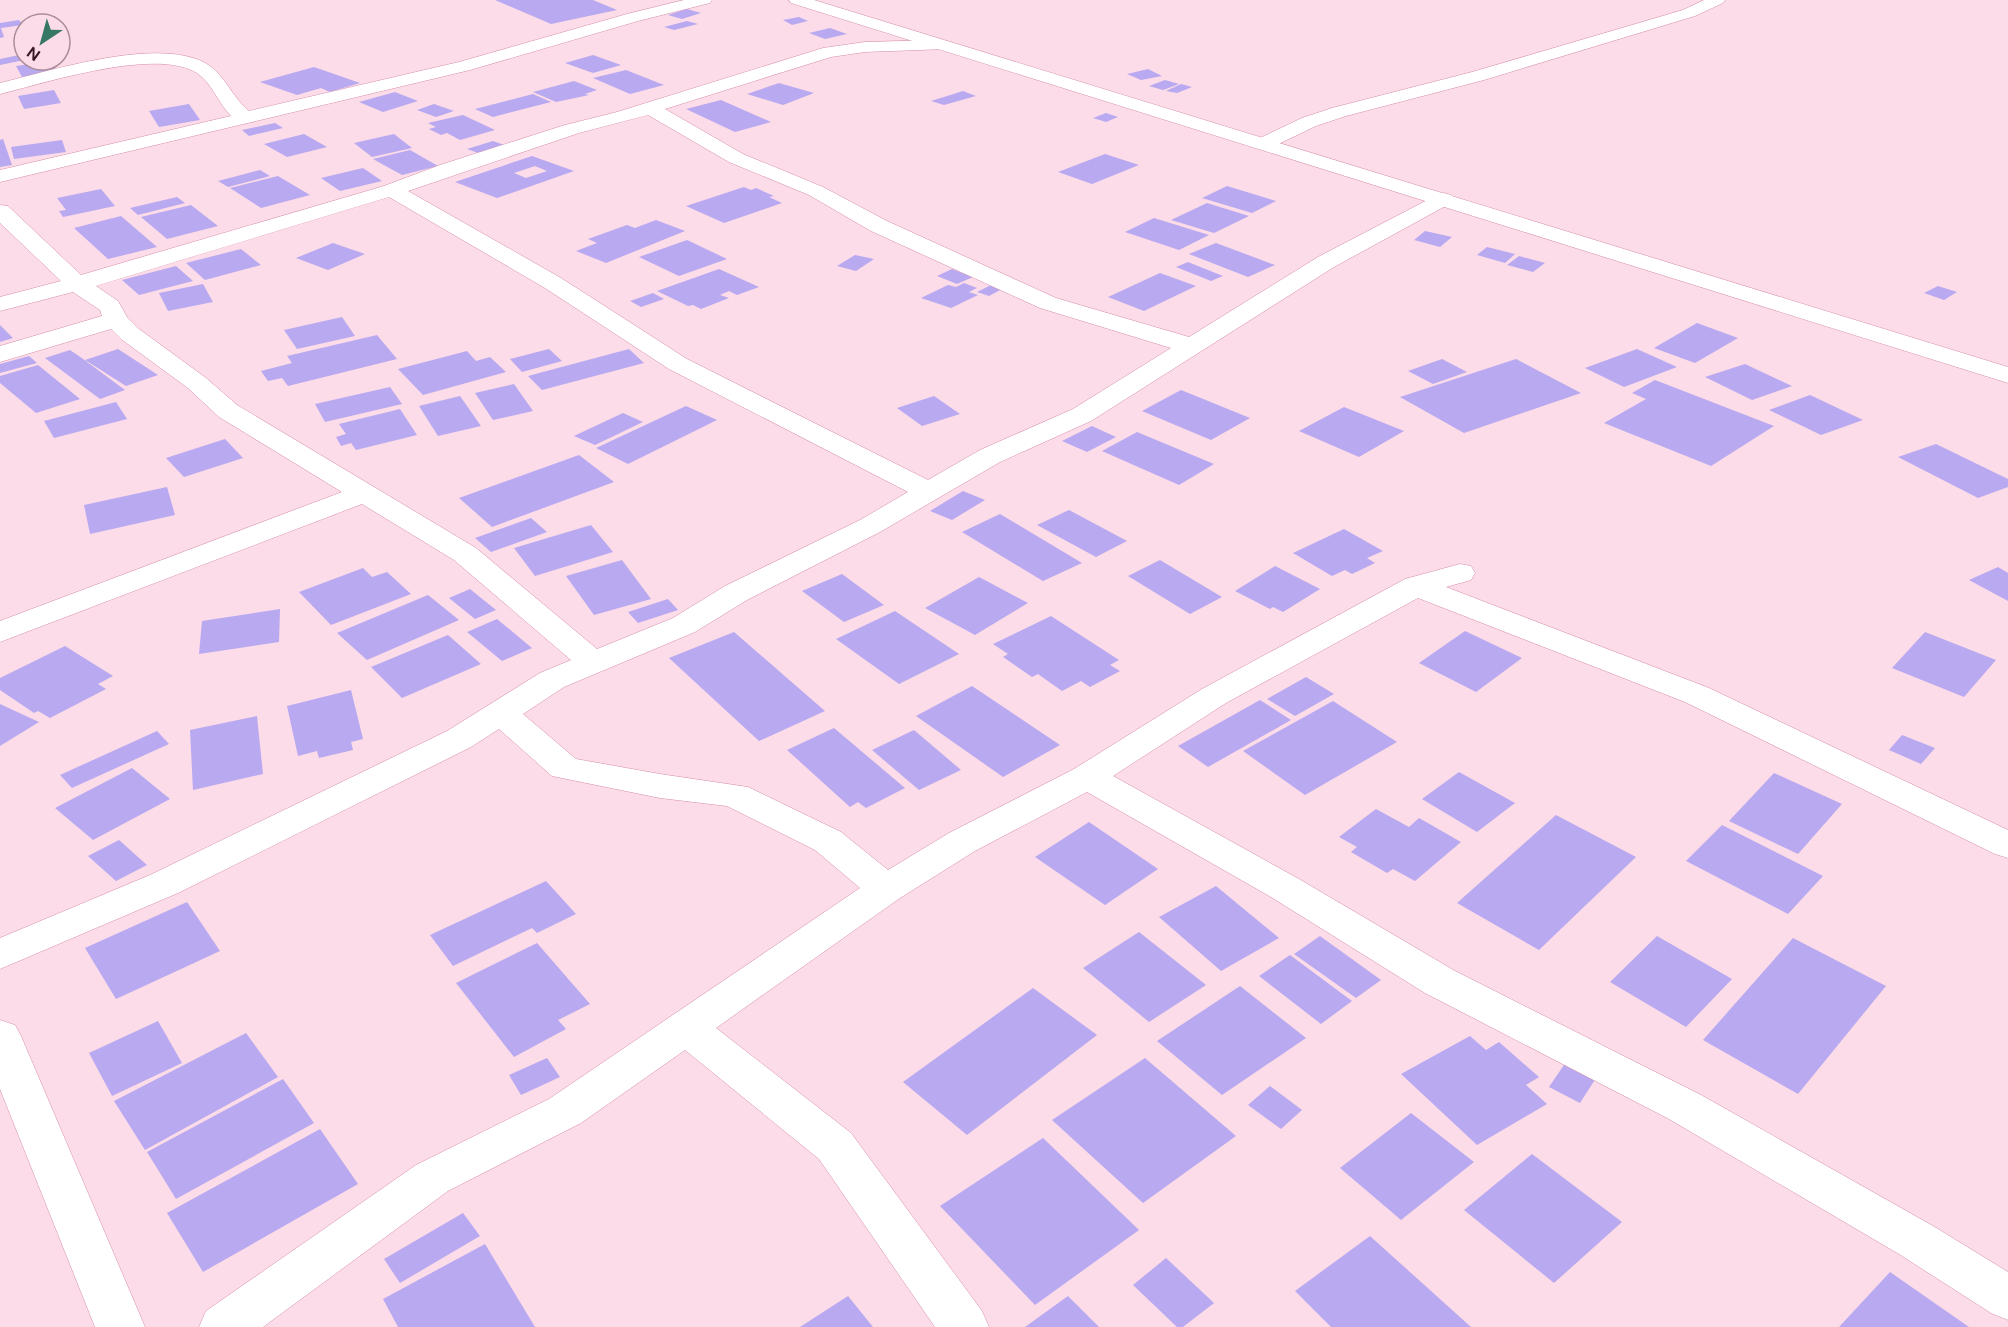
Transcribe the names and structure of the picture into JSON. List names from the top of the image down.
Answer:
{
  "north": "bottom left"
}
